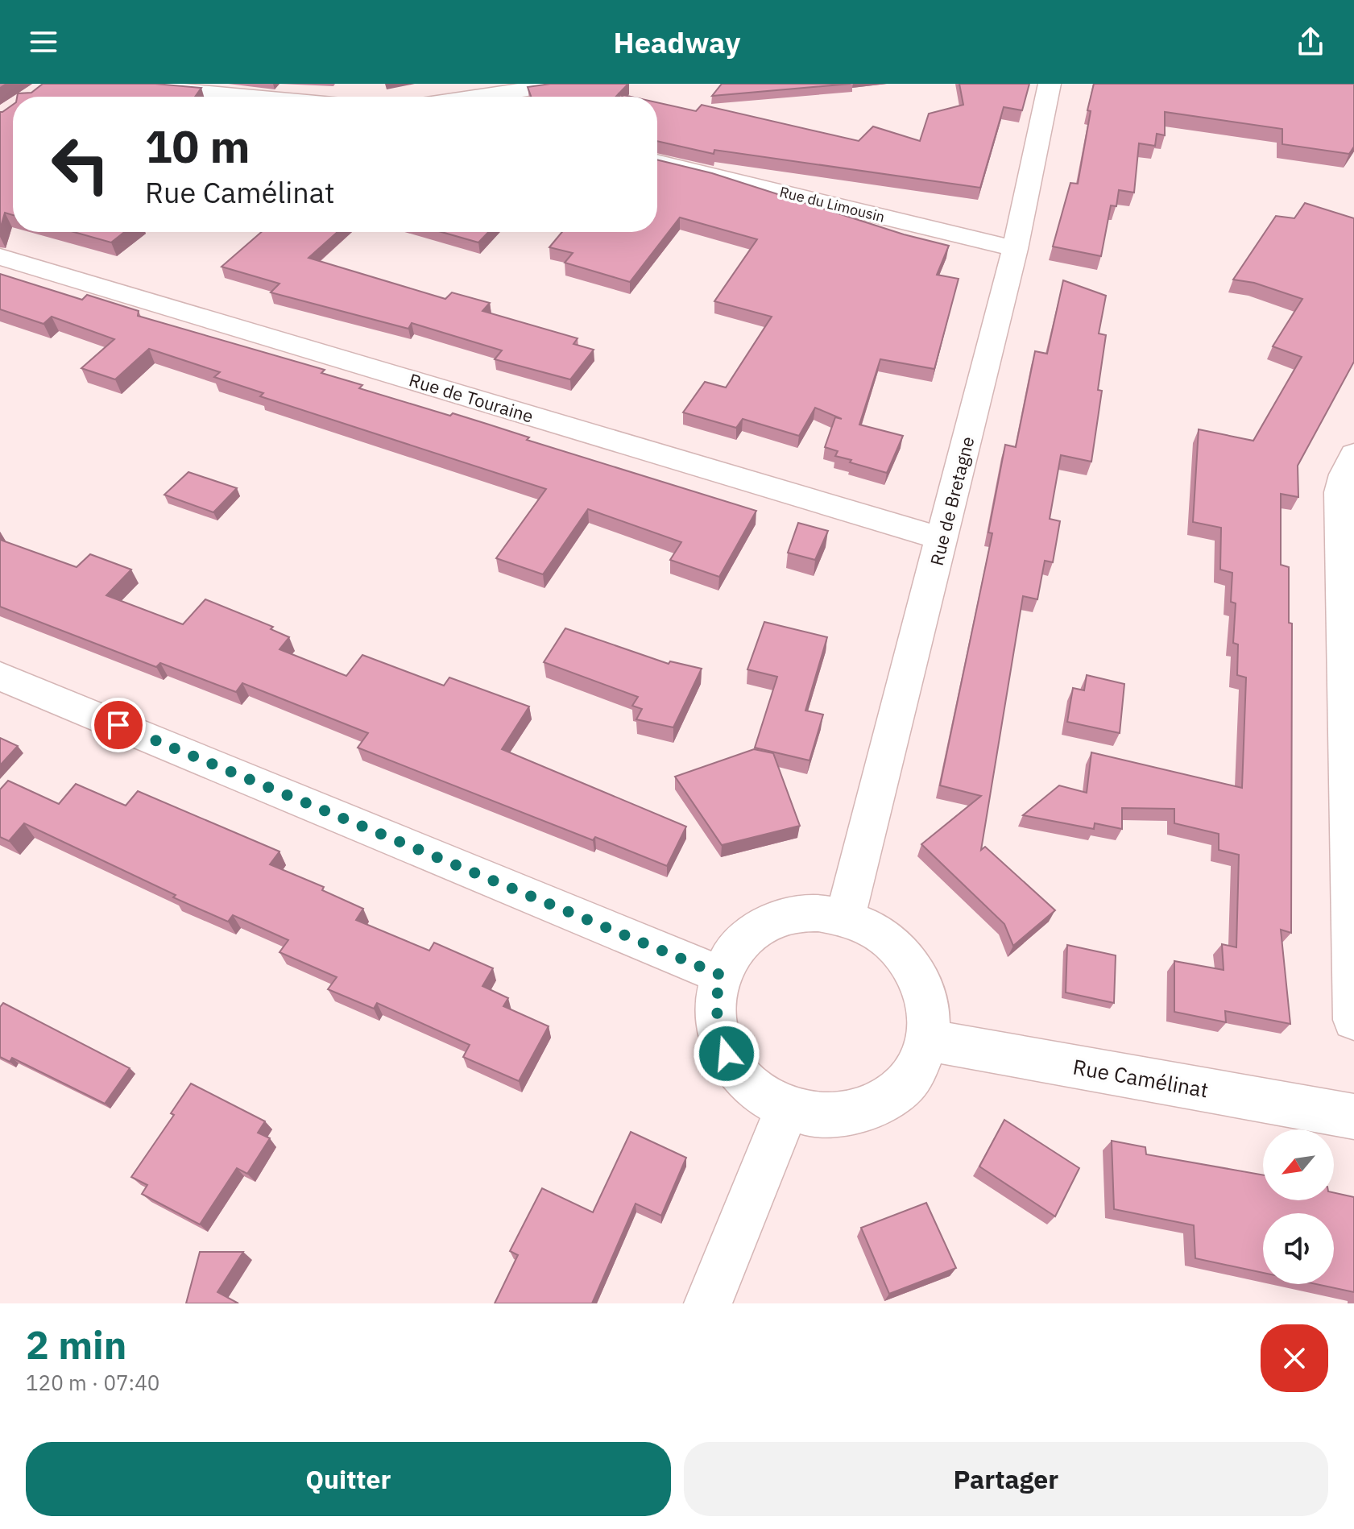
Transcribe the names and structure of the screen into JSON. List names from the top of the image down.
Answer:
{
  "streets": {
    "street": [
      "Rue du Limousin",
      "Rue de Touraine",
      "Rue de Bretagne",
      "Rue Camélinat"
    ]
  },
  "crossings": [
    ["Rue du Limousin", "Rue de Bretagne"],
    ["Rue de Touraine", "Rue de Bretagne"],
    ["Rue de Bretagne", "Rue Camélinat"]
  ],
  "north": "bottom left",
  "page": {
    "header": "Headway",
    "turn": ["10 m", "Rue Camélinat"],
    "heading": ["2 min", "120 m · 07:40"],
    "buttons": ["Quitter", "Partager"]
  }
}
